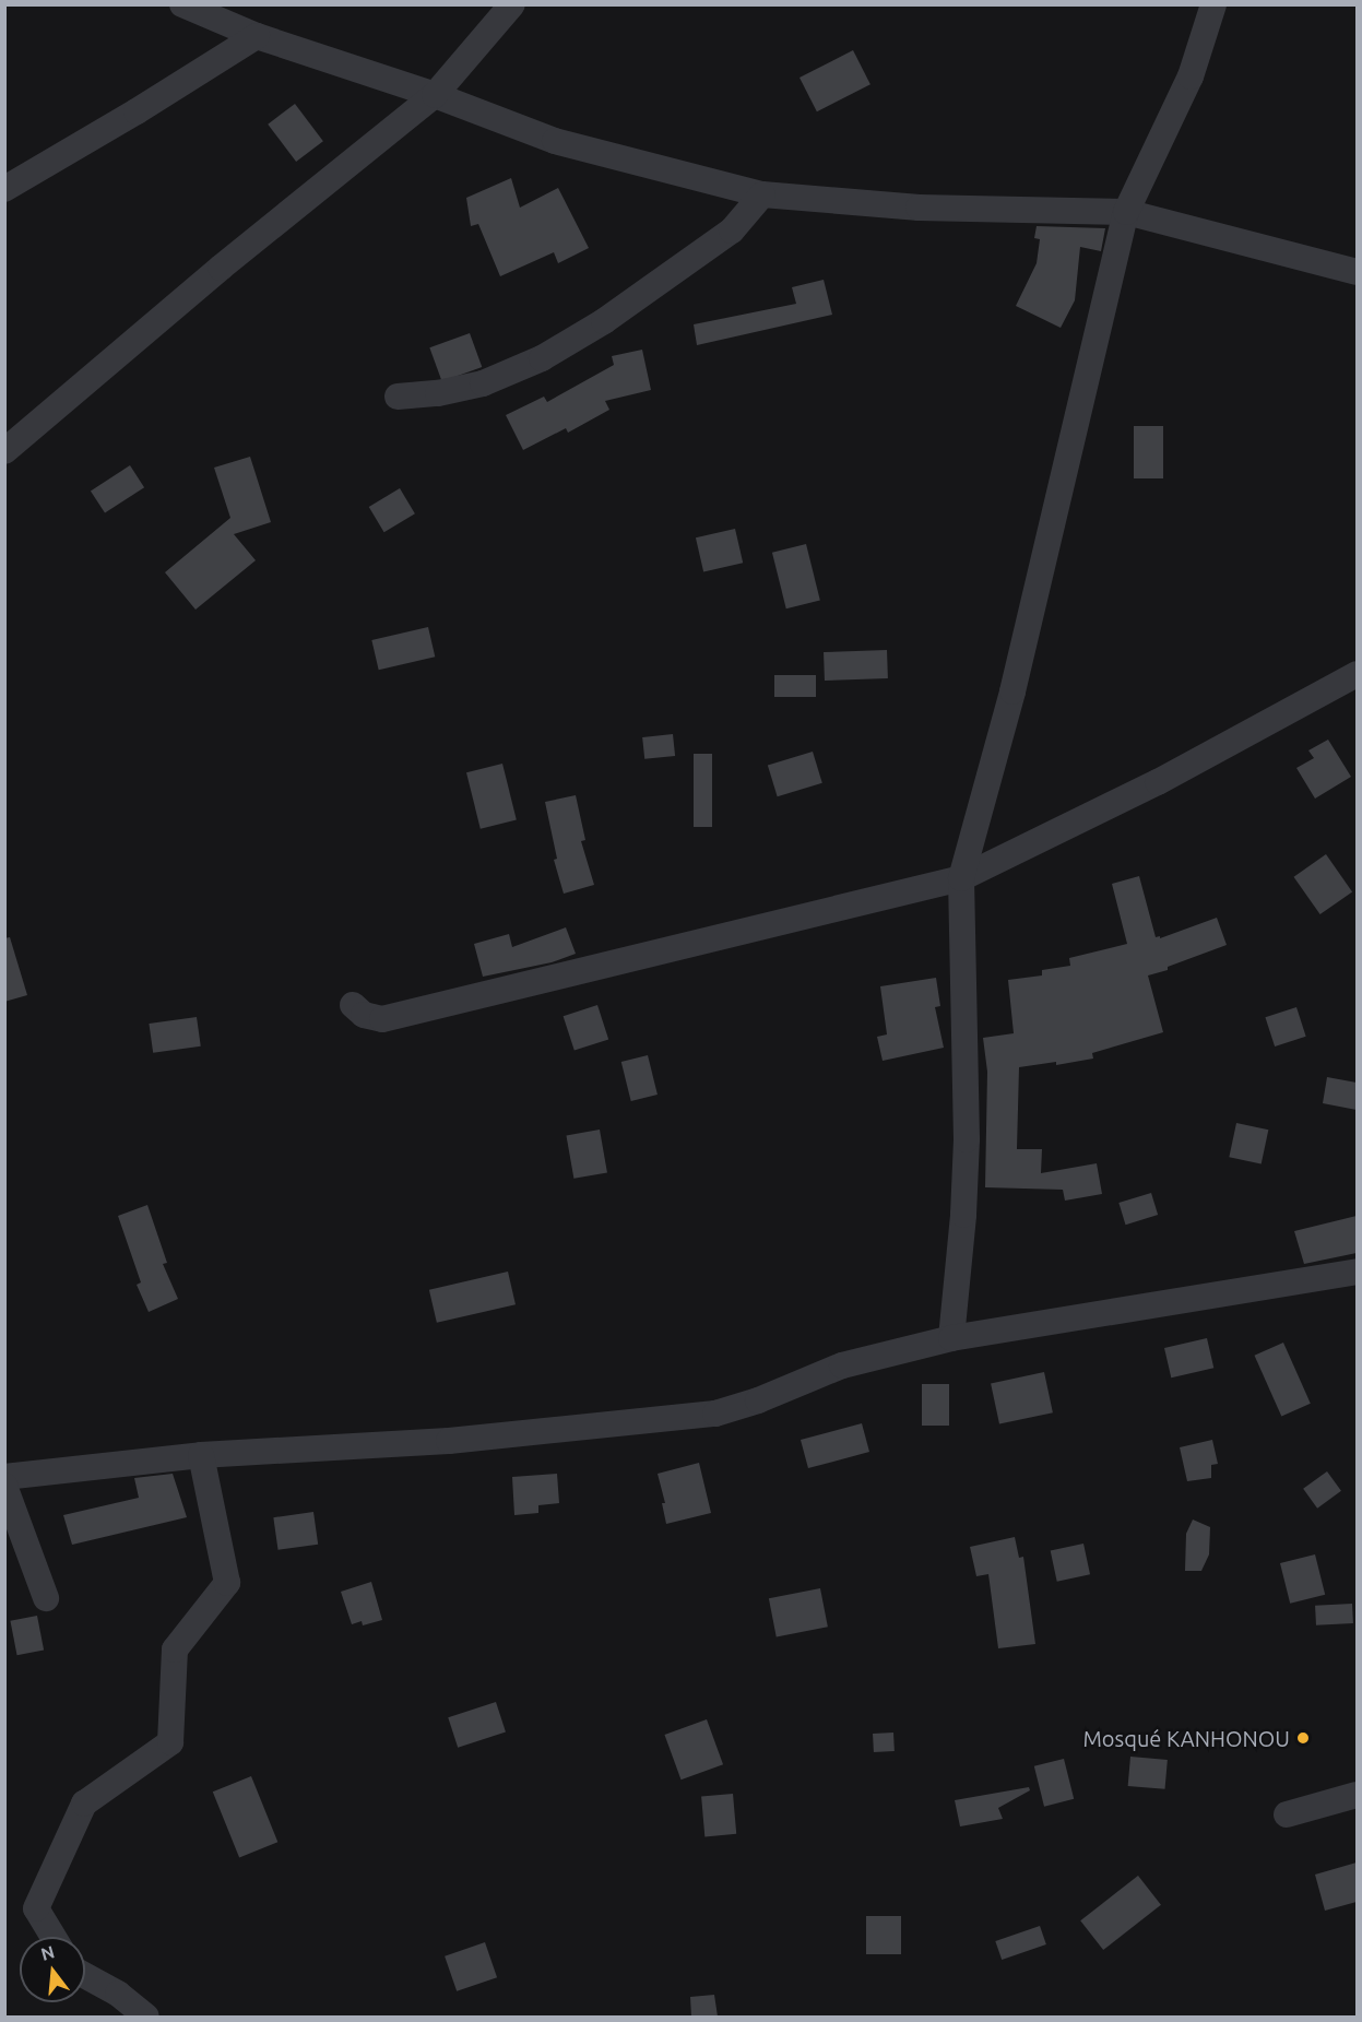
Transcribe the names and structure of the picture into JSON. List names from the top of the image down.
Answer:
{
  "places": ["Mosqué KANHONOU"],
  "north": "top"
}
